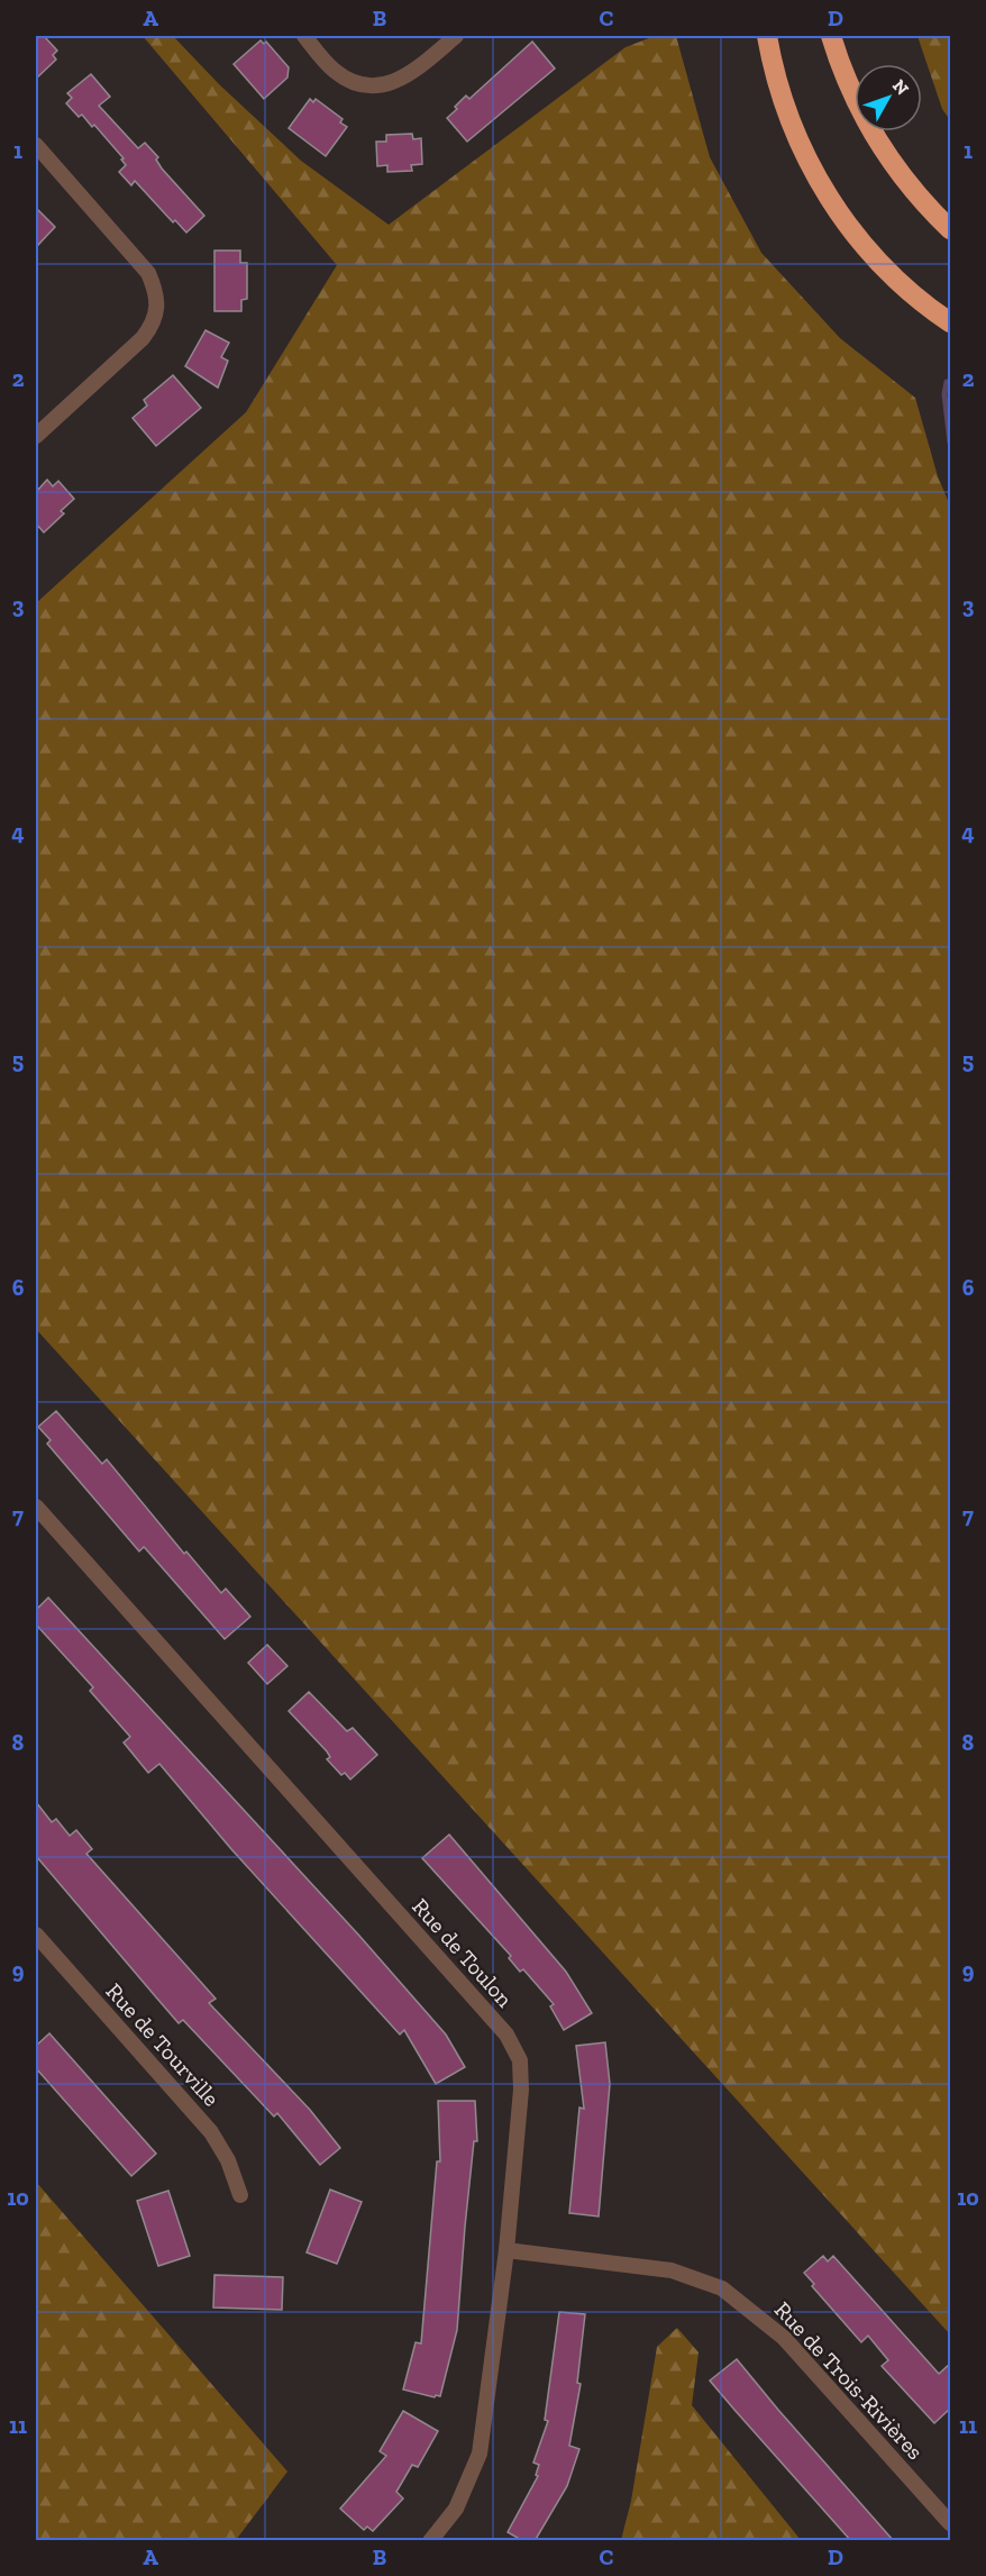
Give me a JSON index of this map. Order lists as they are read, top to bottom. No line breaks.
{"streets":{"street":["Rue de Toulon","Rue de Tourville","Rue de Trois-Rivières"]},"crossings":[["Rue de Toulon","Rue de Trois-Rivières"]],"north":"top right","grid":{"columns":["A","B","C","D"],"rows":["1","2","3","4","5","6","7","8","9","10","11"]}}
